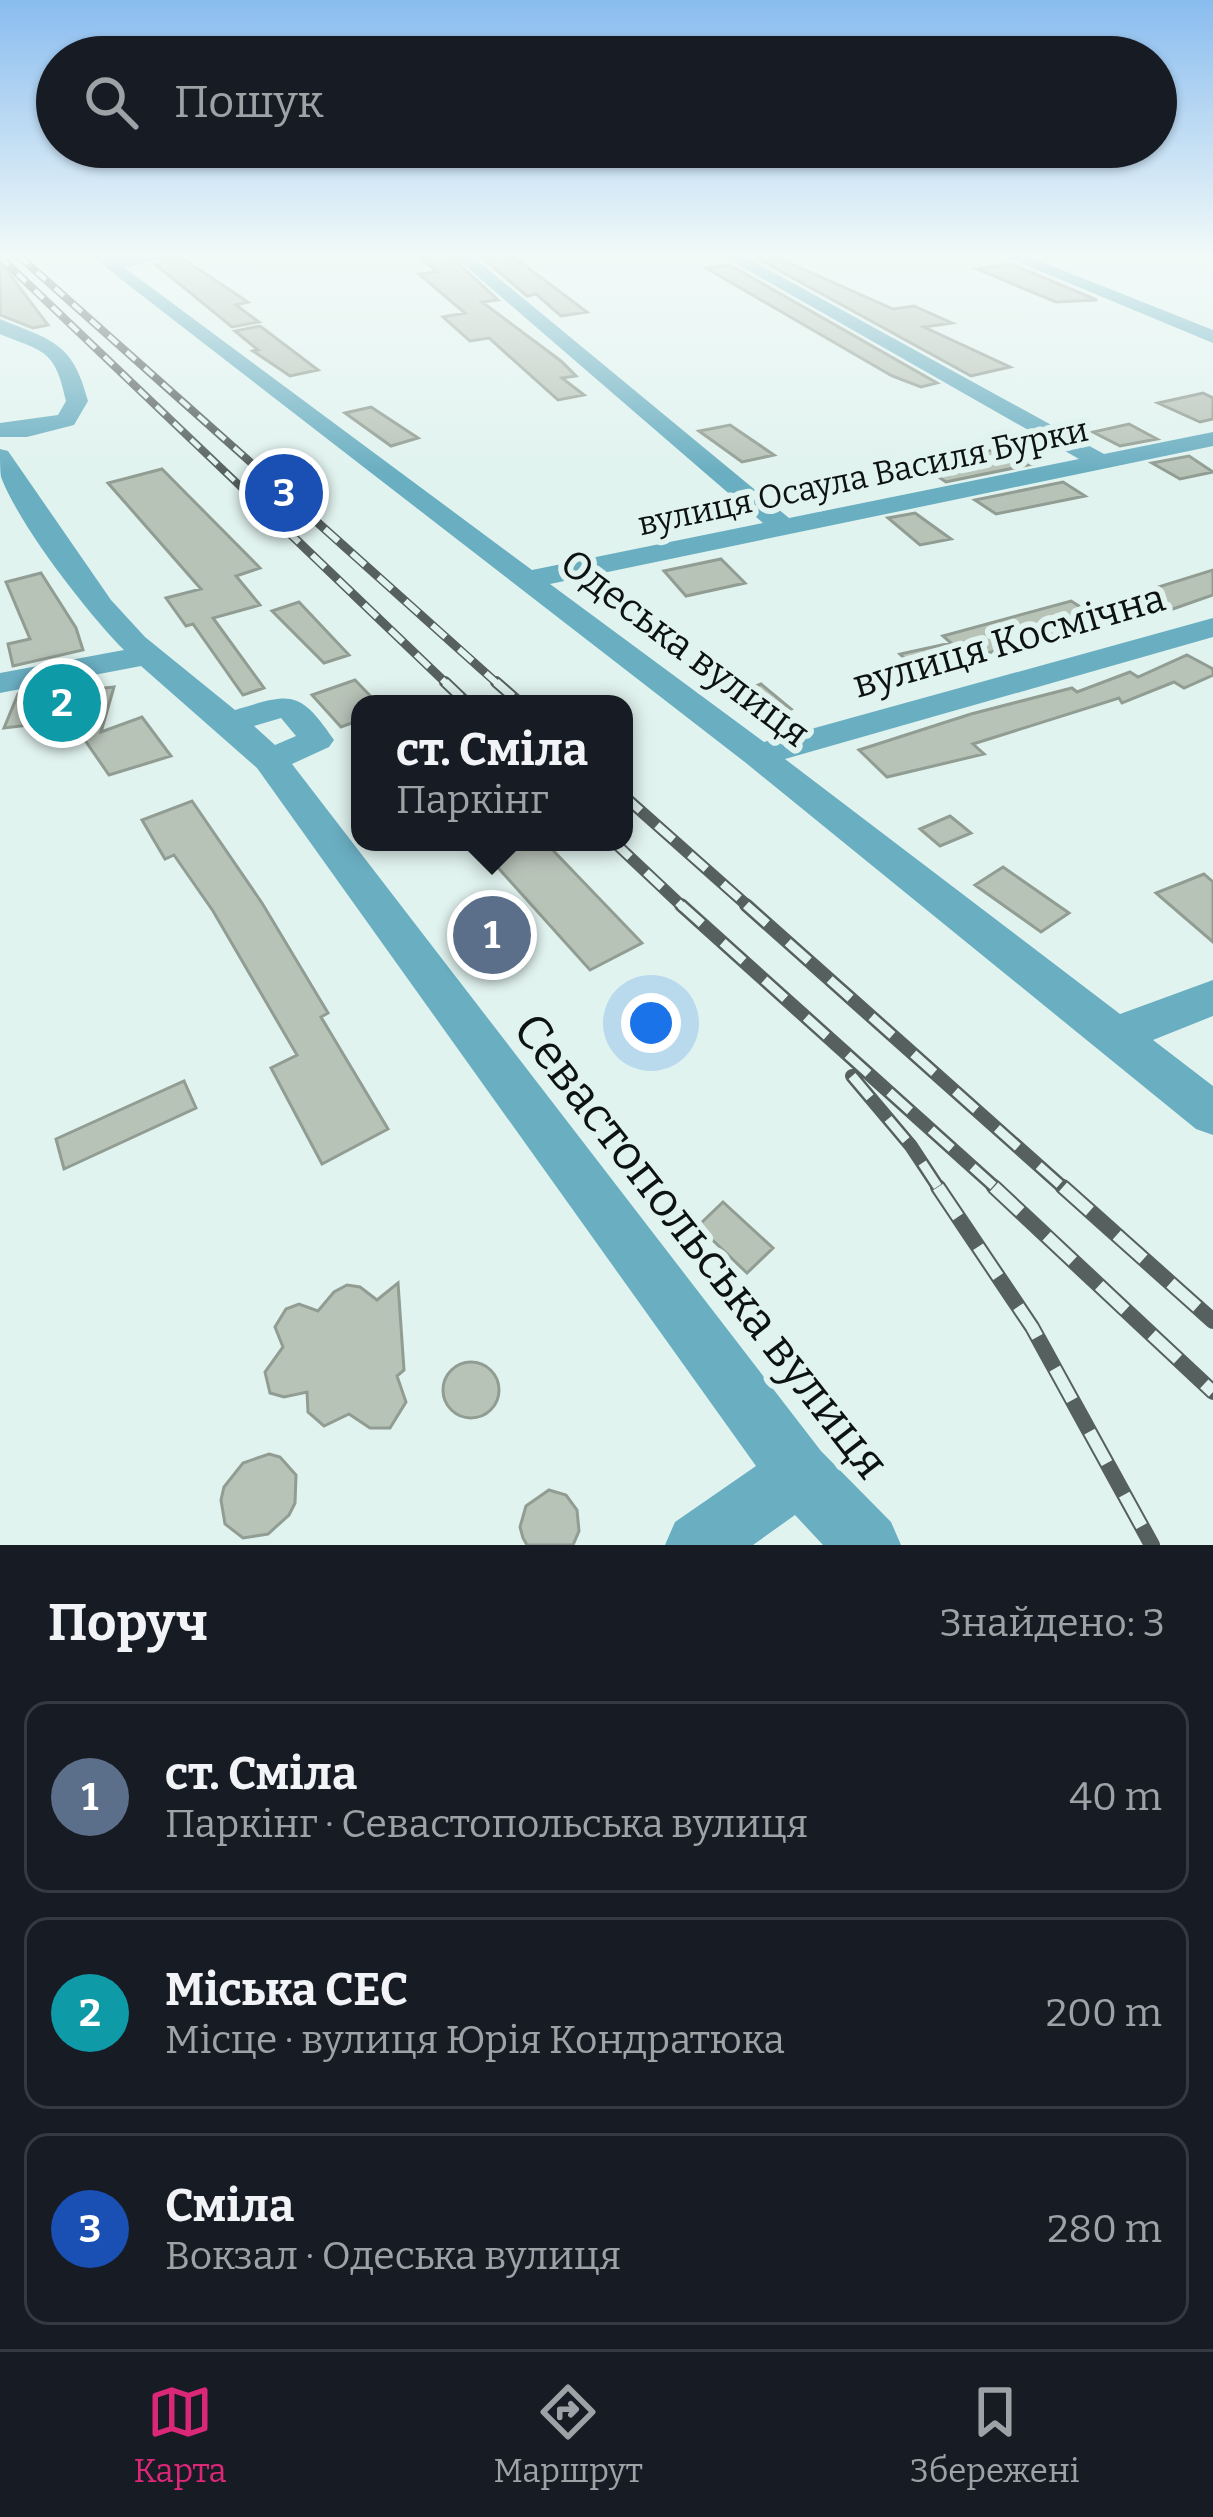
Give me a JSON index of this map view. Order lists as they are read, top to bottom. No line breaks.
{"streets":{"street":["вулиця Осаула Василя Бурки","вулиця Космічна","Одеська вулиця","Севастопольська вулиця"]},"crossings":[["вулиця Осаула Василя Бурки","Одеська вулиця"],["вулиця Космічна","Одеська вулиця"]],"page":{"search":"Пошук","pins":["3","2","1"],"popup":["ст. Сміла","Паркінг"],"heading":["Поруч","Знайдено: 3"],"list":[{"mark":"1","name":"ст. Сміла","note":"Паркінг · Севастопольська вулиця","value":"40 m"},{"mark":"2","name":"Міська СЕС","note":"Місце · вулиця Юрія Кондратюка","value":"200 m"},{"mark":"3","name":"Сміла","note":"Вокзал · Одеська вулиця","value":"280 m"}],"nav":["Карта","Маршрут","Збережені"]}}
